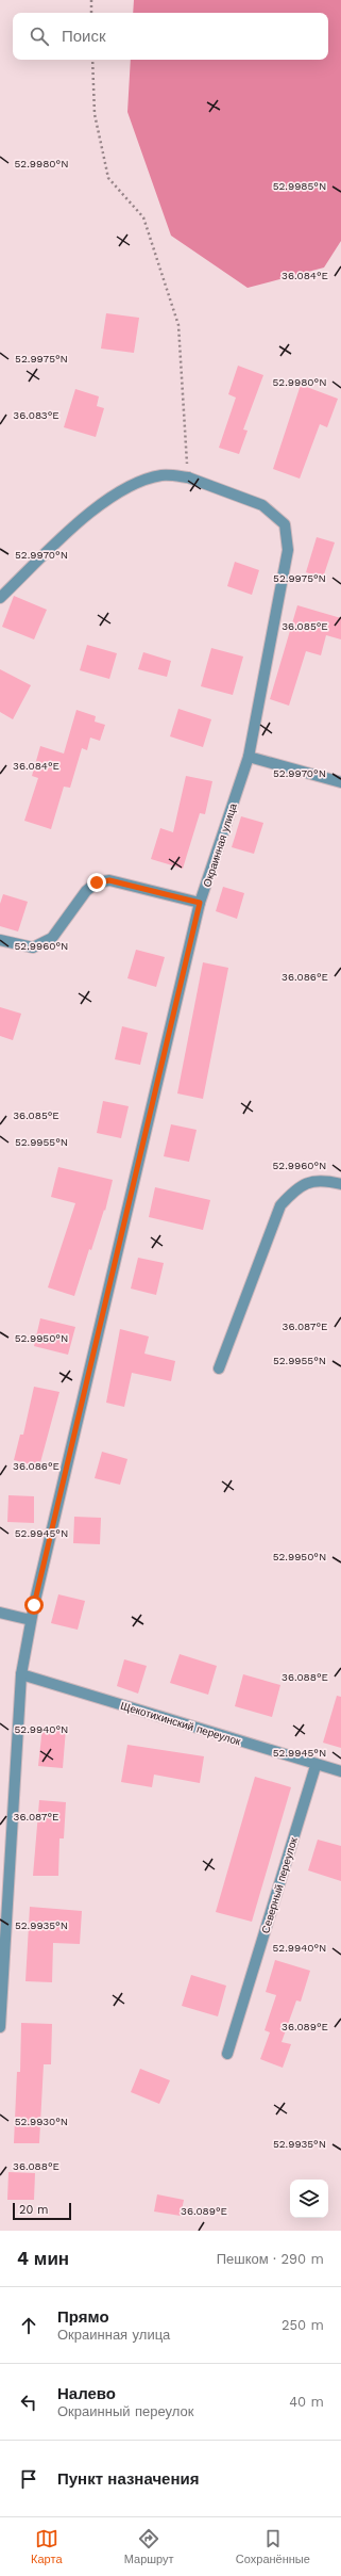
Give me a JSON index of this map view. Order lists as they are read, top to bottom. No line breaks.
{"streets":{"street":["Окраинная улица","Щекотихинский переулок","Северный переулок"]},"crossings":[["Окраинная улица","Щекотихинский переулок"],["Щекотихинский переулок","Северный переулок"]],"scale_bar":"20 m","page":{"search":"Поиск","scale":"20 m","heading":["4 мин","Пешком · 290 m"],"list":[["Прямо","Окраинная улица","250 m"],["Налево","Окраинный переулок","40 m"],"Пункт назначения"],"nav":["Карта","Маршрут","Сохранённые"]},"coordinates":["52.9980°N","52.9985°N","36.084°E","52.9975°N","36.083°E","52.9970°N","36.085°E","52.9960°N","36.086°E","52.9955°N","36.087°E","52.9950°N","52.9945°N","36.088°E","52.9940°N","52.9935°N","36.089°E","52.9930°N"]}
